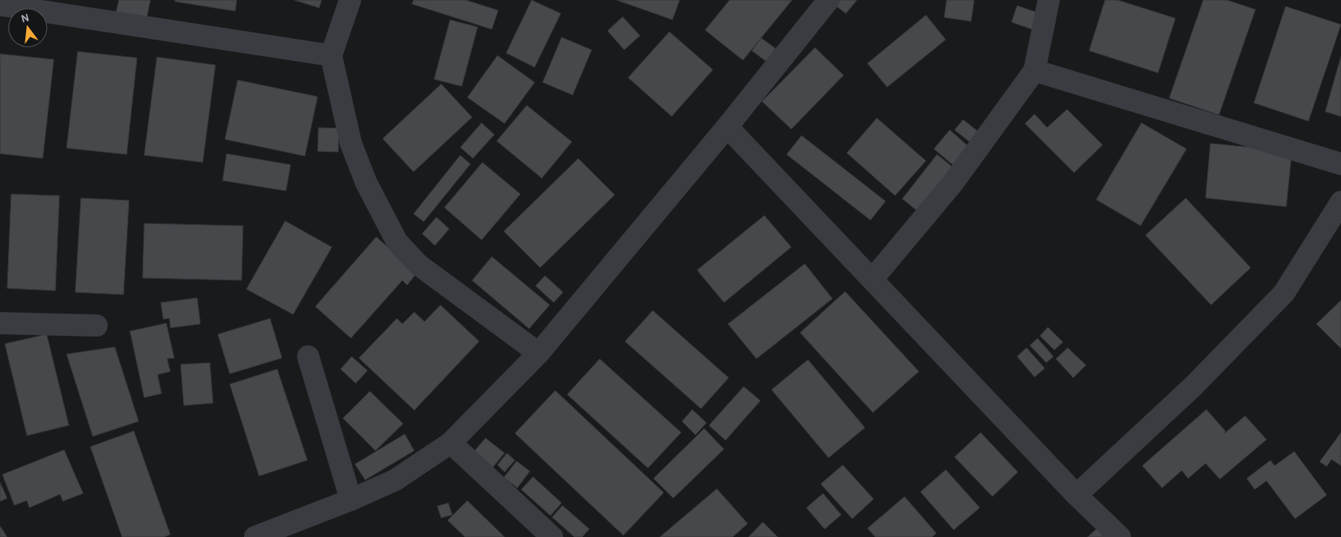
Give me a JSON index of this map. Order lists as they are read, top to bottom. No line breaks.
{"north":"top"}
